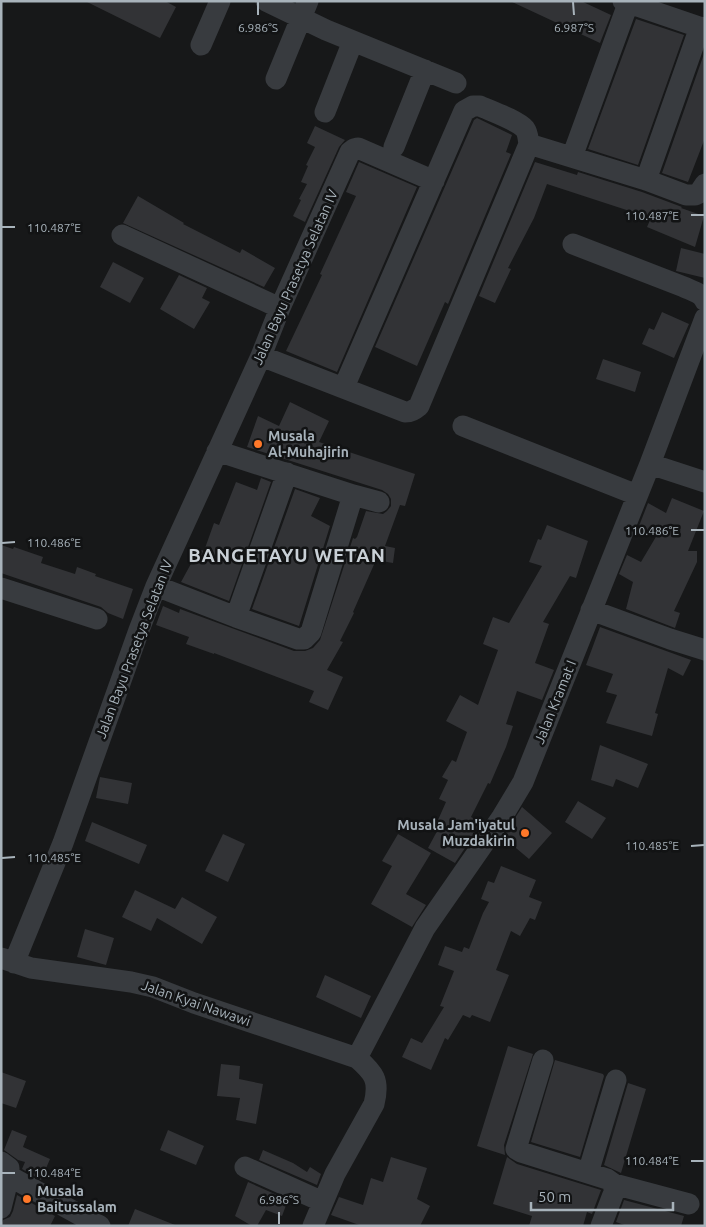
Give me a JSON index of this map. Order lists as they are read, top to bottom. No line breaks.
{"streets":{"street":["Jalan Bayu Prasetya Selatan IV","Jalan Kramat I","Jalan Kyai Nawawi"]},"crossings":[["Jalan Bayu Prasetya Selatan IV","Jalan Kyai Nawawi"],["Jalan Kramat I","Jalan Kyai Nawawi"]],"districts":["BANGETAYU WETAN"],"places":["Musala Al-Muhajirin","Musala Jam'iyatul Muzdakirin","Musala Baitussalam"],"scale_bar":"50 m","coordinates":["6.986°S","6.987°S","110.487°E","110.486°E","110.485°E","110.484°E"]}
